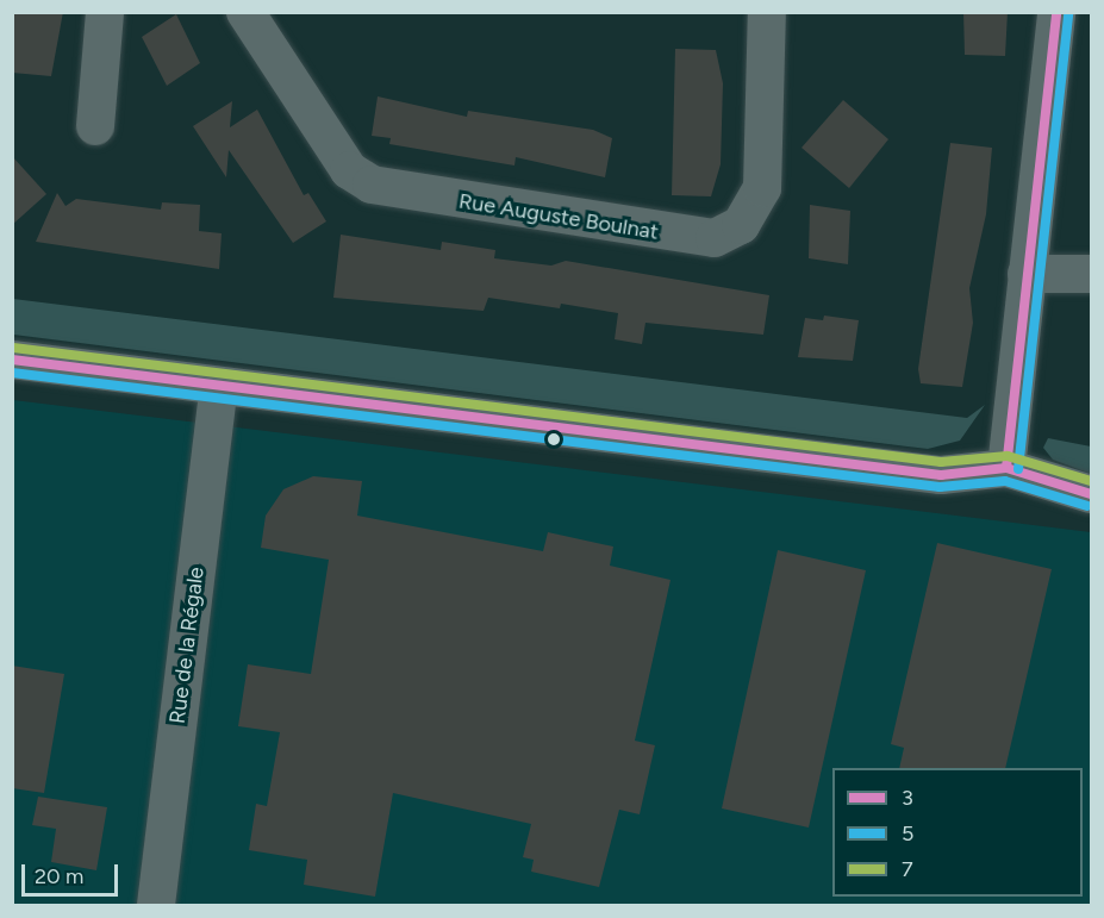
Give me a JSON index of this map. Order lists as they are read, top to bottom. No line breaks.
{"streets":{"street":["Rue Auguste Boulnat","Rue de la Régale"]},"lines":["transit line 3","transit line 5","transit line 7"],"legend":["3","5","7"],"scale_bar":"20 m"}
